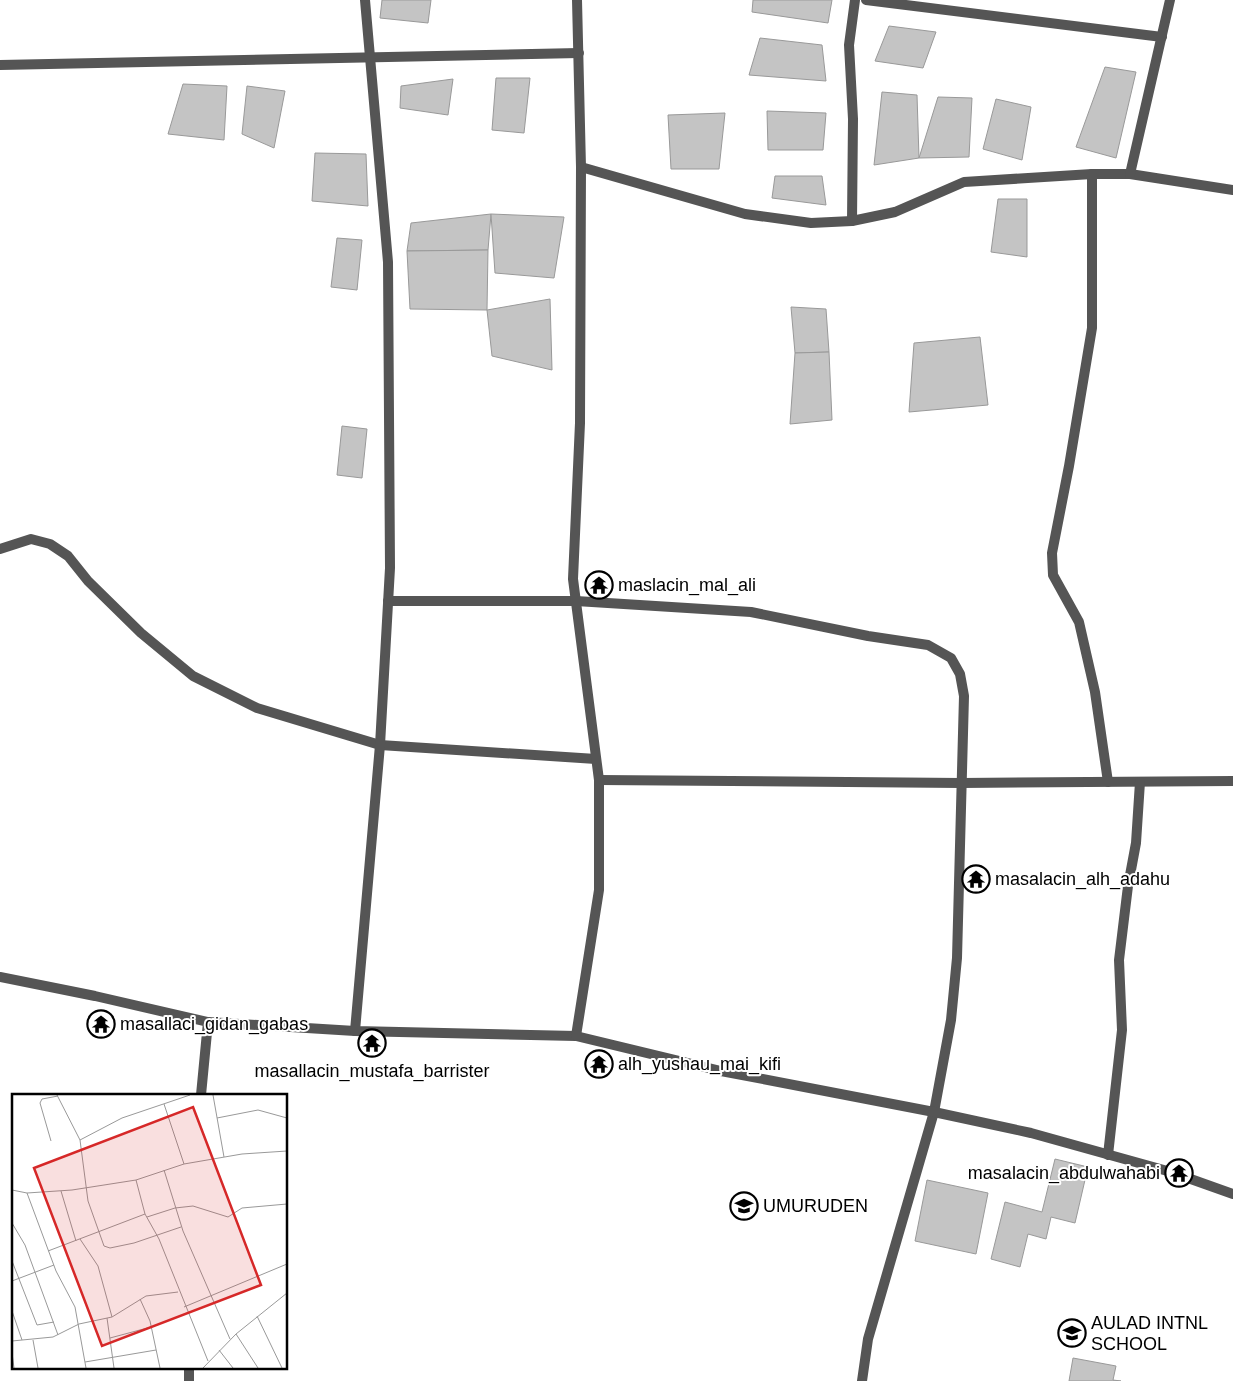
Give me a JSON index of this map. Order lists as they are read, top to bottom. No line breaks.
{"places":{"temple":["maslacin_mal_ali","masalacin_alh_adahu","masallaci_gidan_gabas","masallacin_mustafa_barrister","alh_yushau_mai_kifi","masalacin_abdulwahabi"],"school or university":["UMURUDEN","AULAD INTNL SCHOOL"]}}
